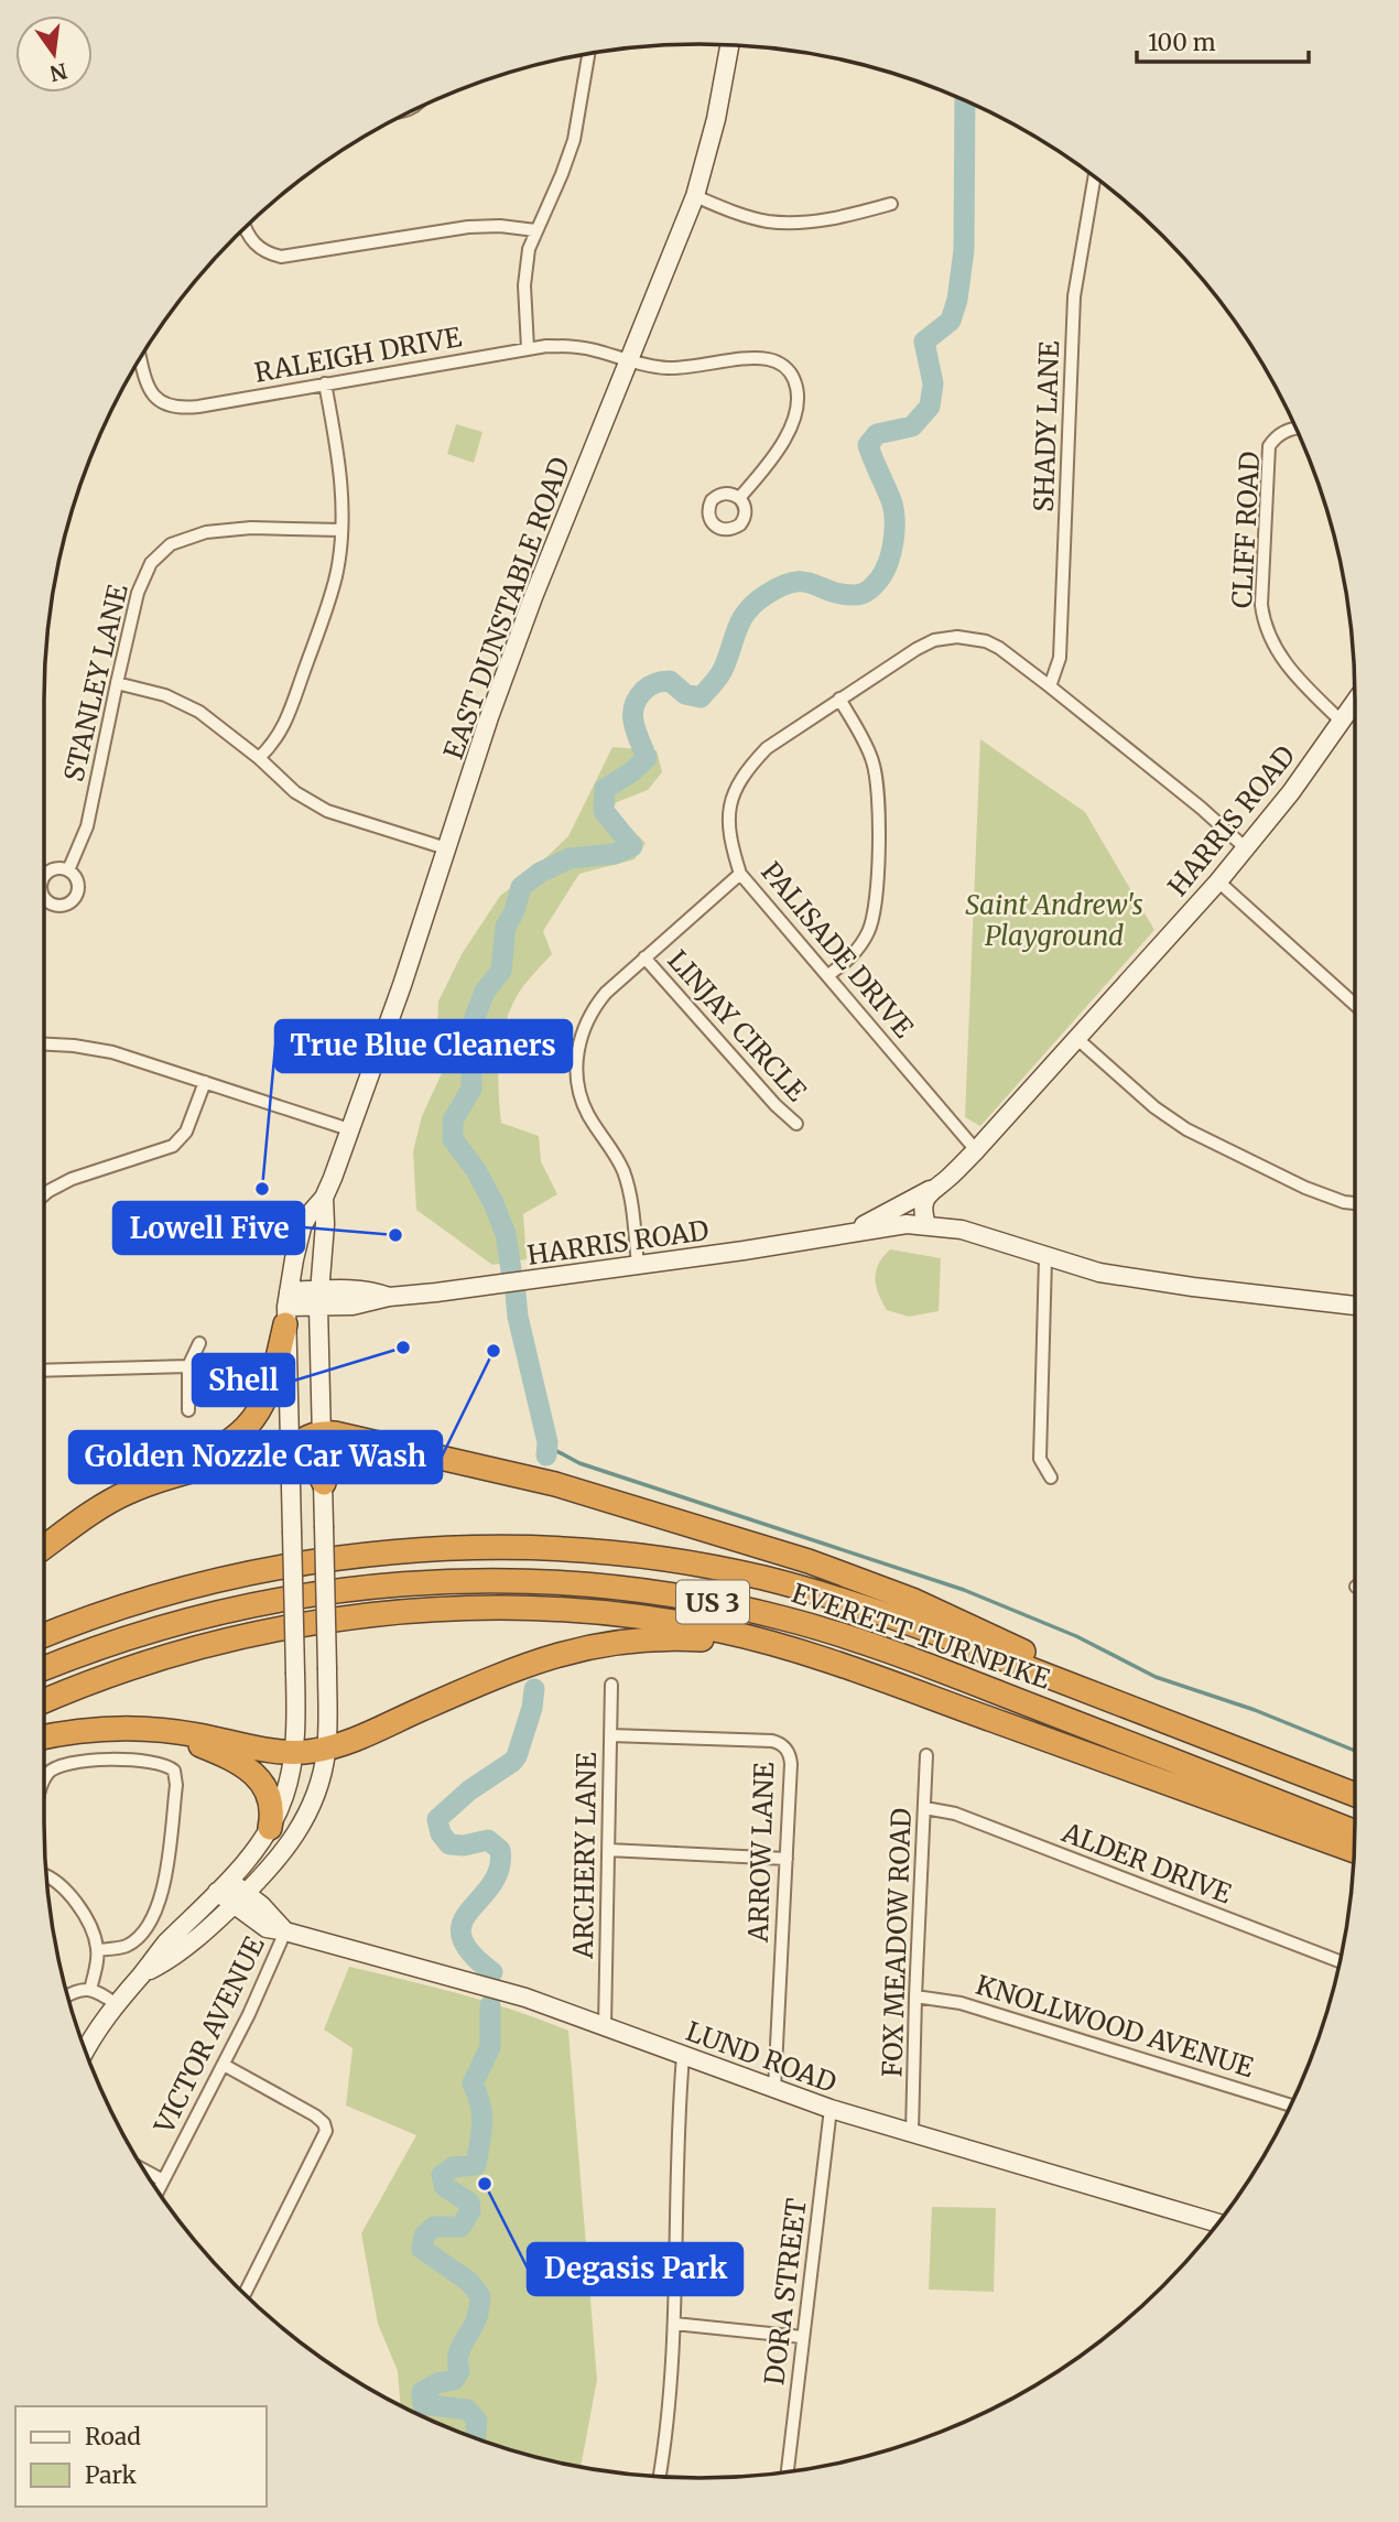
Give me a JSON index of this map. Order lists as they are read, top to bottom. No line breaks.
{"streets":{"highway":["US 3","EVERETT TURNPIKE"],"street":["RALEIGH DRIVE","SHADY LANE","CLIFF ROAD","EAST DUNSTABLE ROAD","STANLEY LANE","HARRIS ROAD","PALISADE DRIVE","LINJAY CIRCLE","ARROW LANE","ARCHERY LANE","ALDER DRIVE","FOX MEADOW ROAD","KNOLLWOOD AVENUE","VICTOR AVENUE","LUND ROAD","DORA STREET"]},"crossings":[["RALEIGH DRIVE","EAST DUNSTABLE ROAD"],["SHADY LANE","PALISADE DRIVE"],["CLIFF ROAD","HARRIS ROAD"],["EAST DUNSTABLE ROAD","HARRIS ROAD"],["EAST DUNSTABLE ROAD","LUND ROAD"],["HARRIS ROAD","PALISADE DRIVE"],["ARROW LANE","ARCHERY LANE"],["ARROW LANE","LUND ROAD"],["ARCHERY LANE","LUND ROAD"],["ALDER DRIVE","FOX MEADOW ROAD"],["FOX MEADOW ROAD","KNOLLWOOD AVENUE"],["FOX MEADOW ROAD","LUND ROAD"],["VICTOR AVENUE","LUND ROAD"],["LUND ROAD","DORA STREET"]],"parks":["Saint Andrew's Playground"],"places":["True Blue Cleaners","Lowell Five","Shell","Golden Nozzle Car Wash","Degasis Park"],"legend":["Road","Park"],"scale_bar":"100 m","north":"bottom"}
